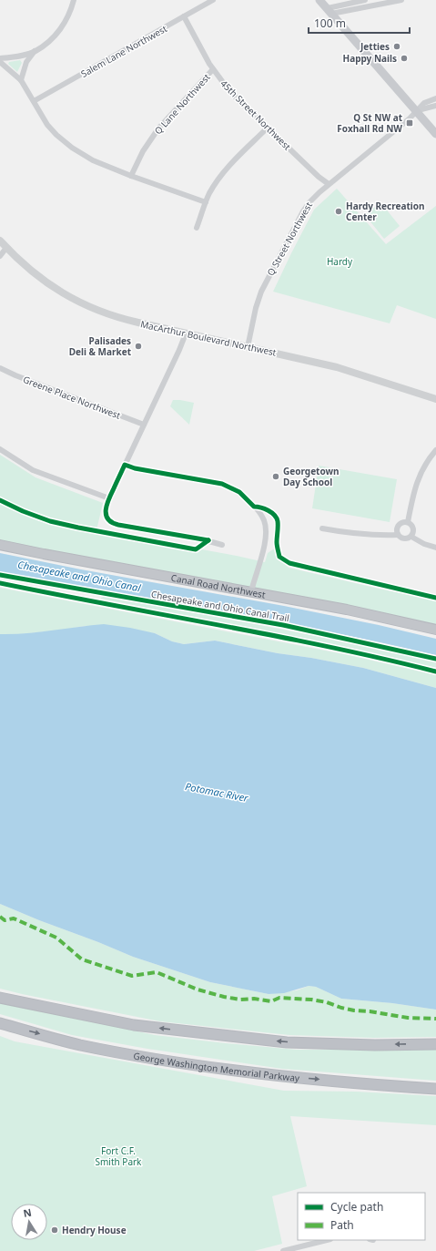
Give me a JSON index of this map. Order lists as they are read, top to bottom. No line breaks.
{"streets":{"highway":["Canal Road Northwest","George Washington Memorial Parkway"],"main road":["MacArthur Boulevard Northwest"],"street":["Salem Lane Northwest","Q Lane Northwest","45th Street Northwest","Q Street Northwest","Greene Place Northwest"],"cycle path":["Chesapeake and Ohio Canal Trail"]},"crossings":[["Salem Lane Northwest","45th Street Northwest"],["Q Lane Northwest","45th Street Northwest"],["45th Street Northwest","Q Street Northwest"],["Q Street Northwest","MacArthur Boulevard Northwest"]],"water":["Chesapeake and Ohio Canal","Potomac River"],"parks":["Hardy","Fort C.F. Smith Park"],"places":{"other":["Jetties","Happy Nails","Hardy Recreation Center","Palisades Deli & Market","Georgetown Day School","Hendry House"],"transit":["Q St NW at Foxhall Rd NW"]},"legend":["Cycle path","Path"],"scale_bar":"100 m","north":"top"}
